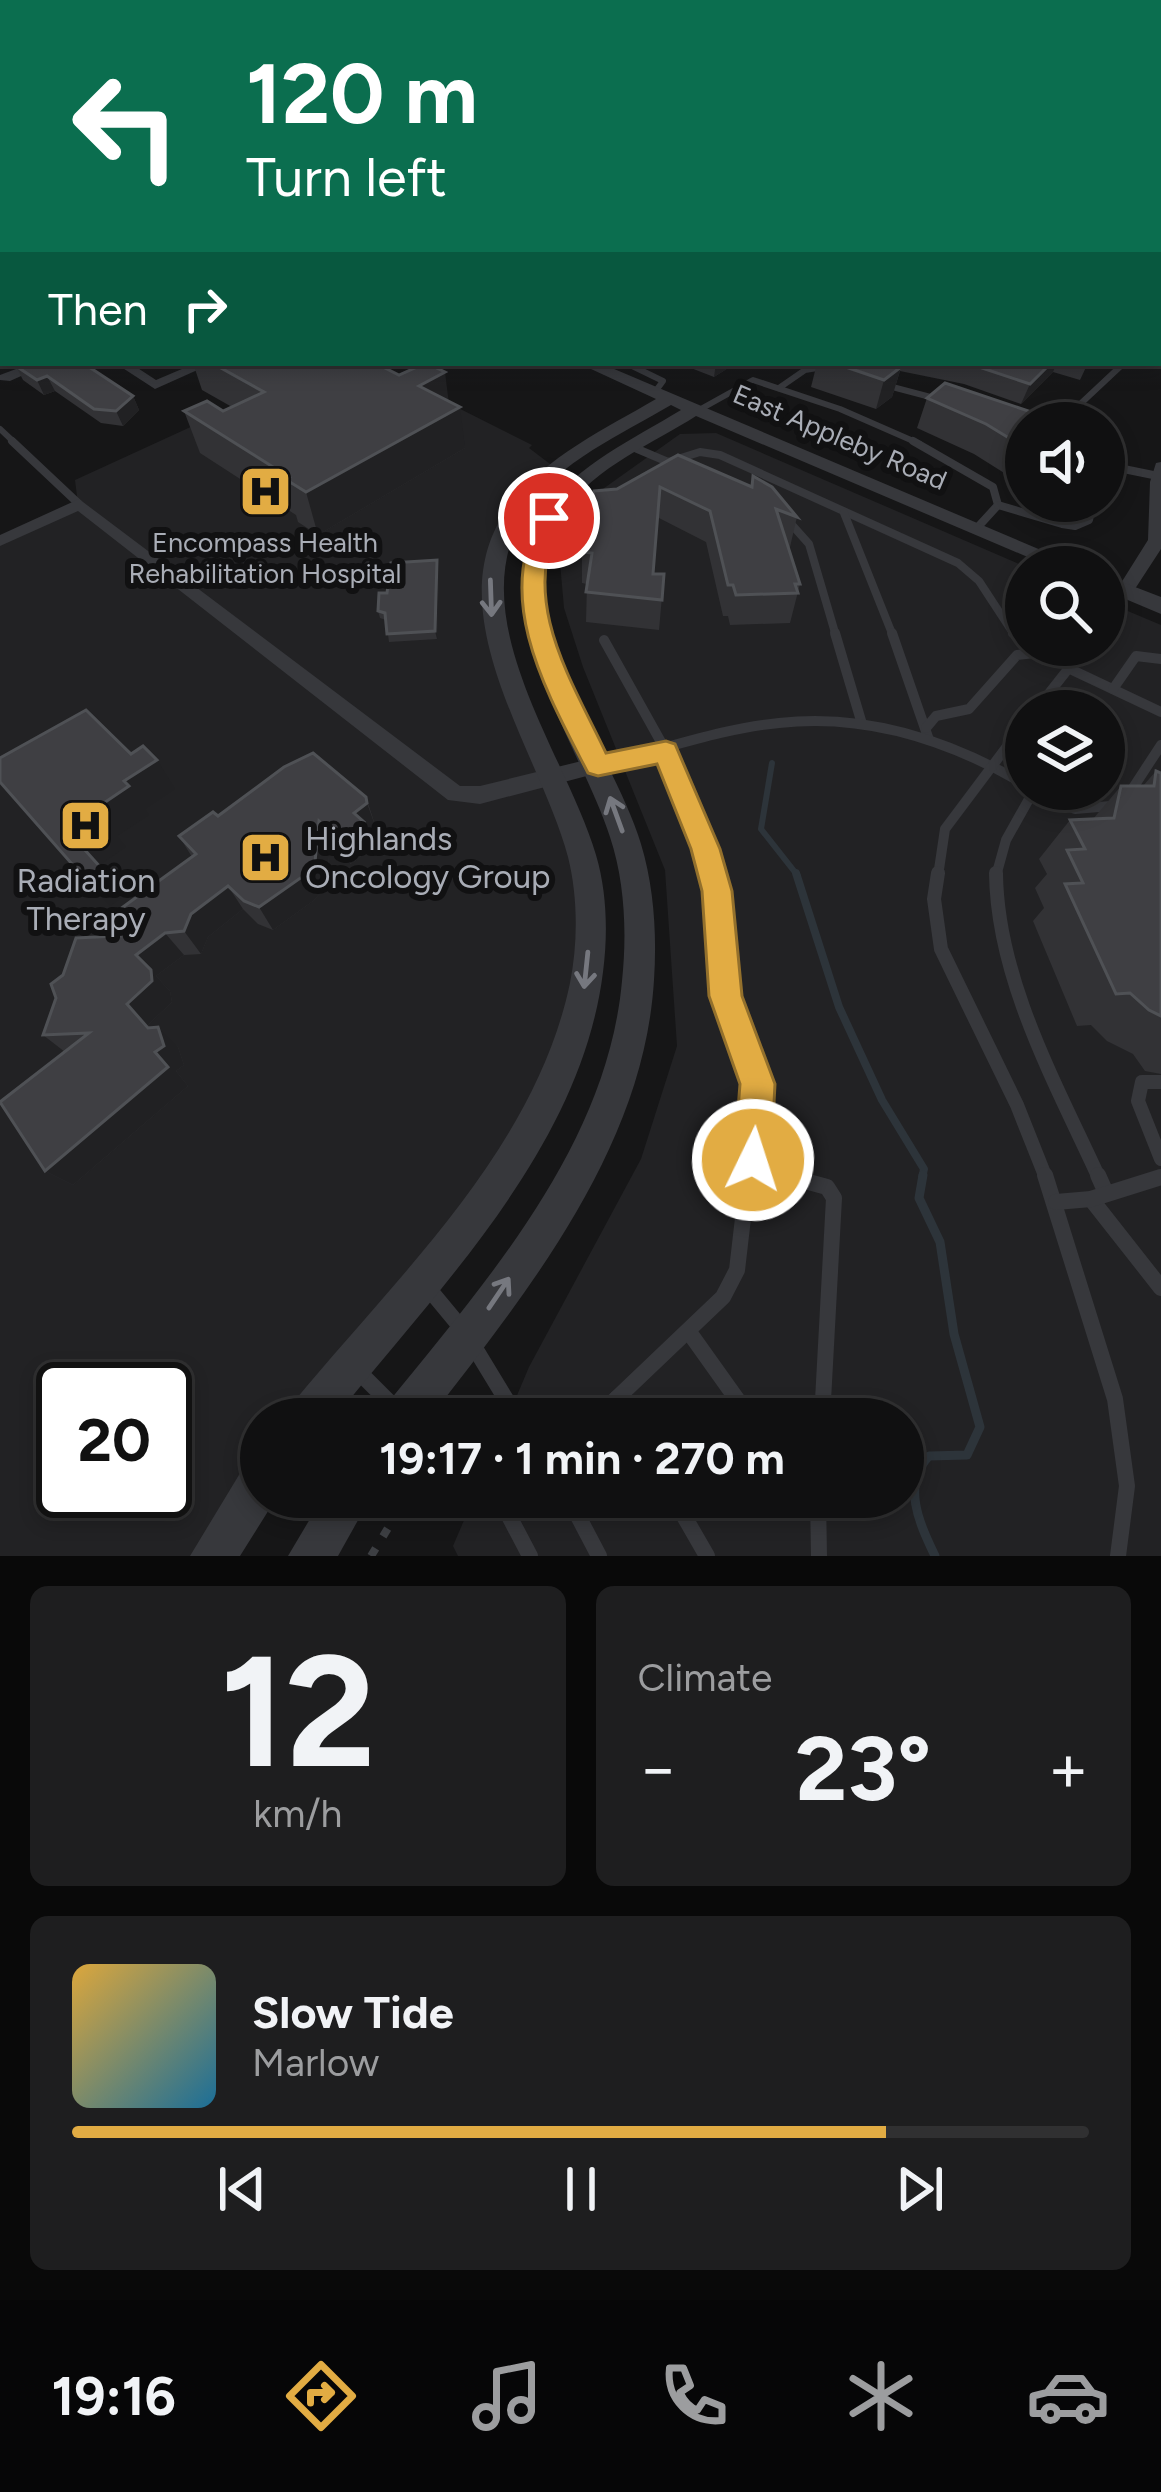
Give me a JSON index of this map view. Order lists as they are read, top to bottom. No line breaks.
{"streets":{"street":["East Appleby Road"]},"places":{"hospital":["Encompass Health Rehabilitation Hospital","Radiation Therapy","Highlands Oncology Group"]},"page":{"turn":["120 m","Turn left"],"then":"Then","limit":"20","trip":"19:17 · 1 min · 270 m","tile":[["12","km/h"],"Climate"],"heat":["−","23°","+"],"song":["Slow Tide","Marlow"],"tabs":"19:16"}}
